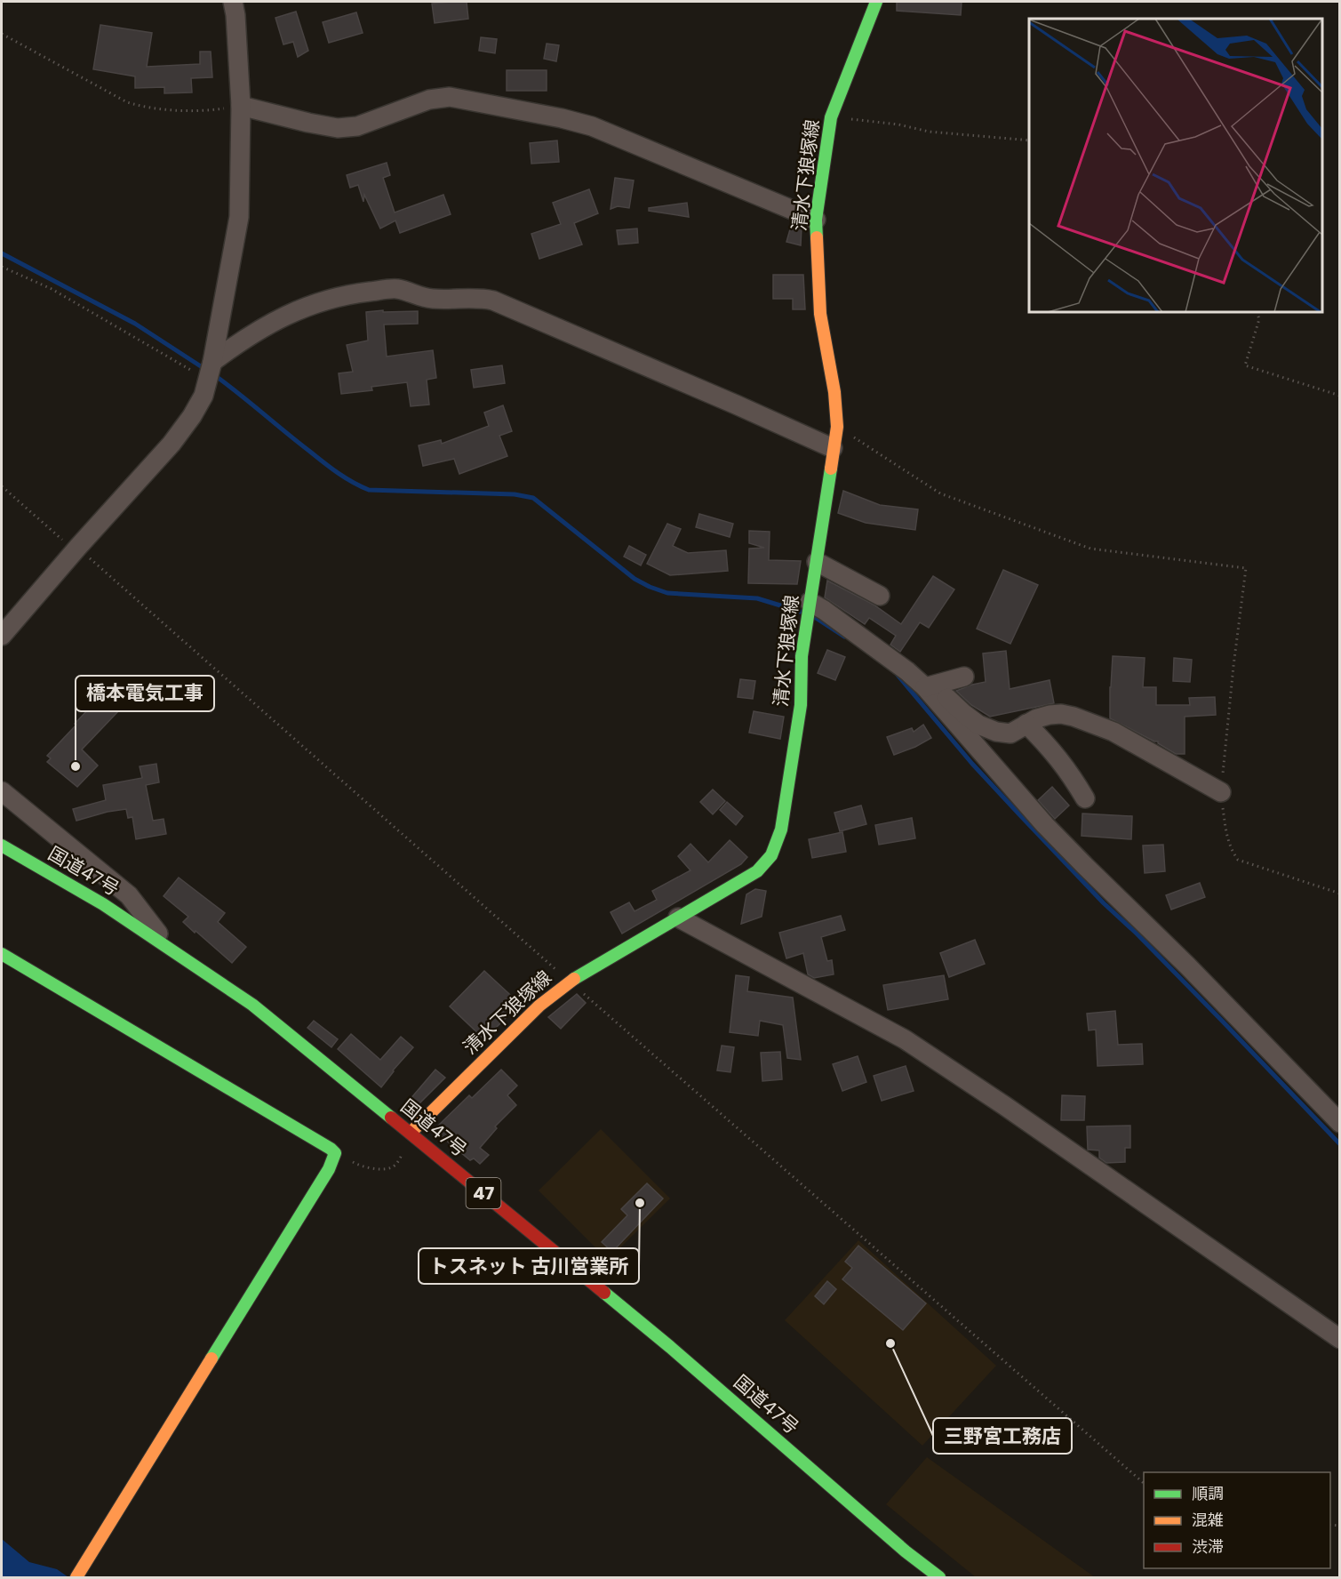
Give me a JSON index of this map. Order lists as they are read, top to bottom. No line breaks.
{"streets":{"main road":["清水下狼塚線","国道47号","47"]},"crossings":[["清水下狼塚線","国道47号"]],"places":["橋本電気工事","トスネット 古川営業所","三野宮工務店"],"legend":["順調","混雑","渋滞"]}
